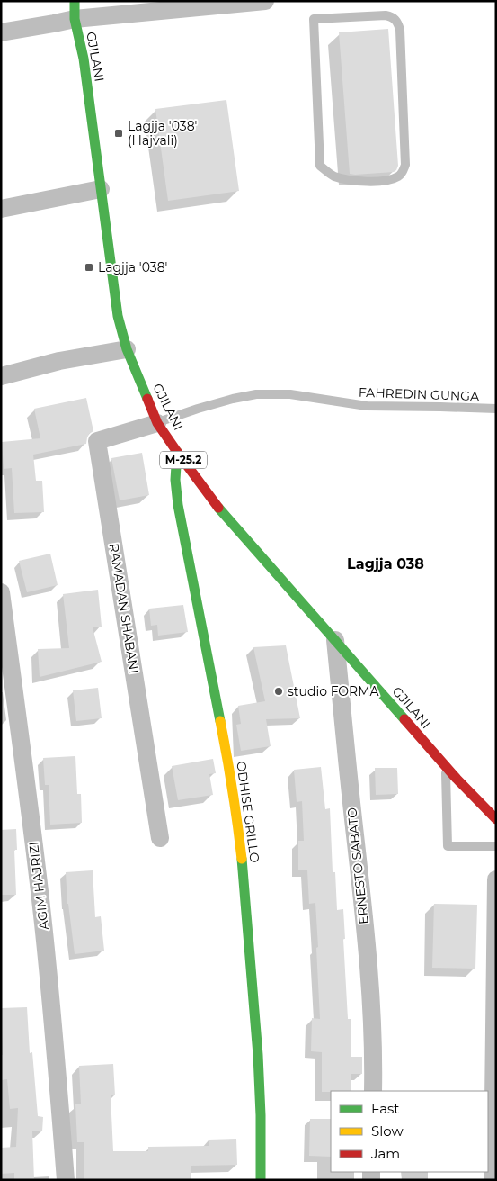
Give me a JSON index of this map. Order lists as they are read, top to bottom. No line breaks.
{"streets":{"main road":["GJILANI","M-25.2","ODHISE GRILLO"],"street":["RAMADAN SHABANI","ERNESTO SABATO","AGIM HAJRIZI"],"lane":["FAHREDIN GUNGA"]},"crossings":[["GJILANI","FAHREDIN GUNGA"],["GJILANI","RAMADAN SHABANI"],["GJILANI","ODHISE GRILLO"],["GJILANI","ERNESTO SABATO"],["FAHREDIN GUNGA","RAMADAN SHABANI"]],"districts":["Lagjja 038"],"places":{"transit":["Lagjja '038' (Hajvali)","Lagjja '038'"],"other":["studio FORMA"]},"legend":["Fast","Slow","Jam"]}
